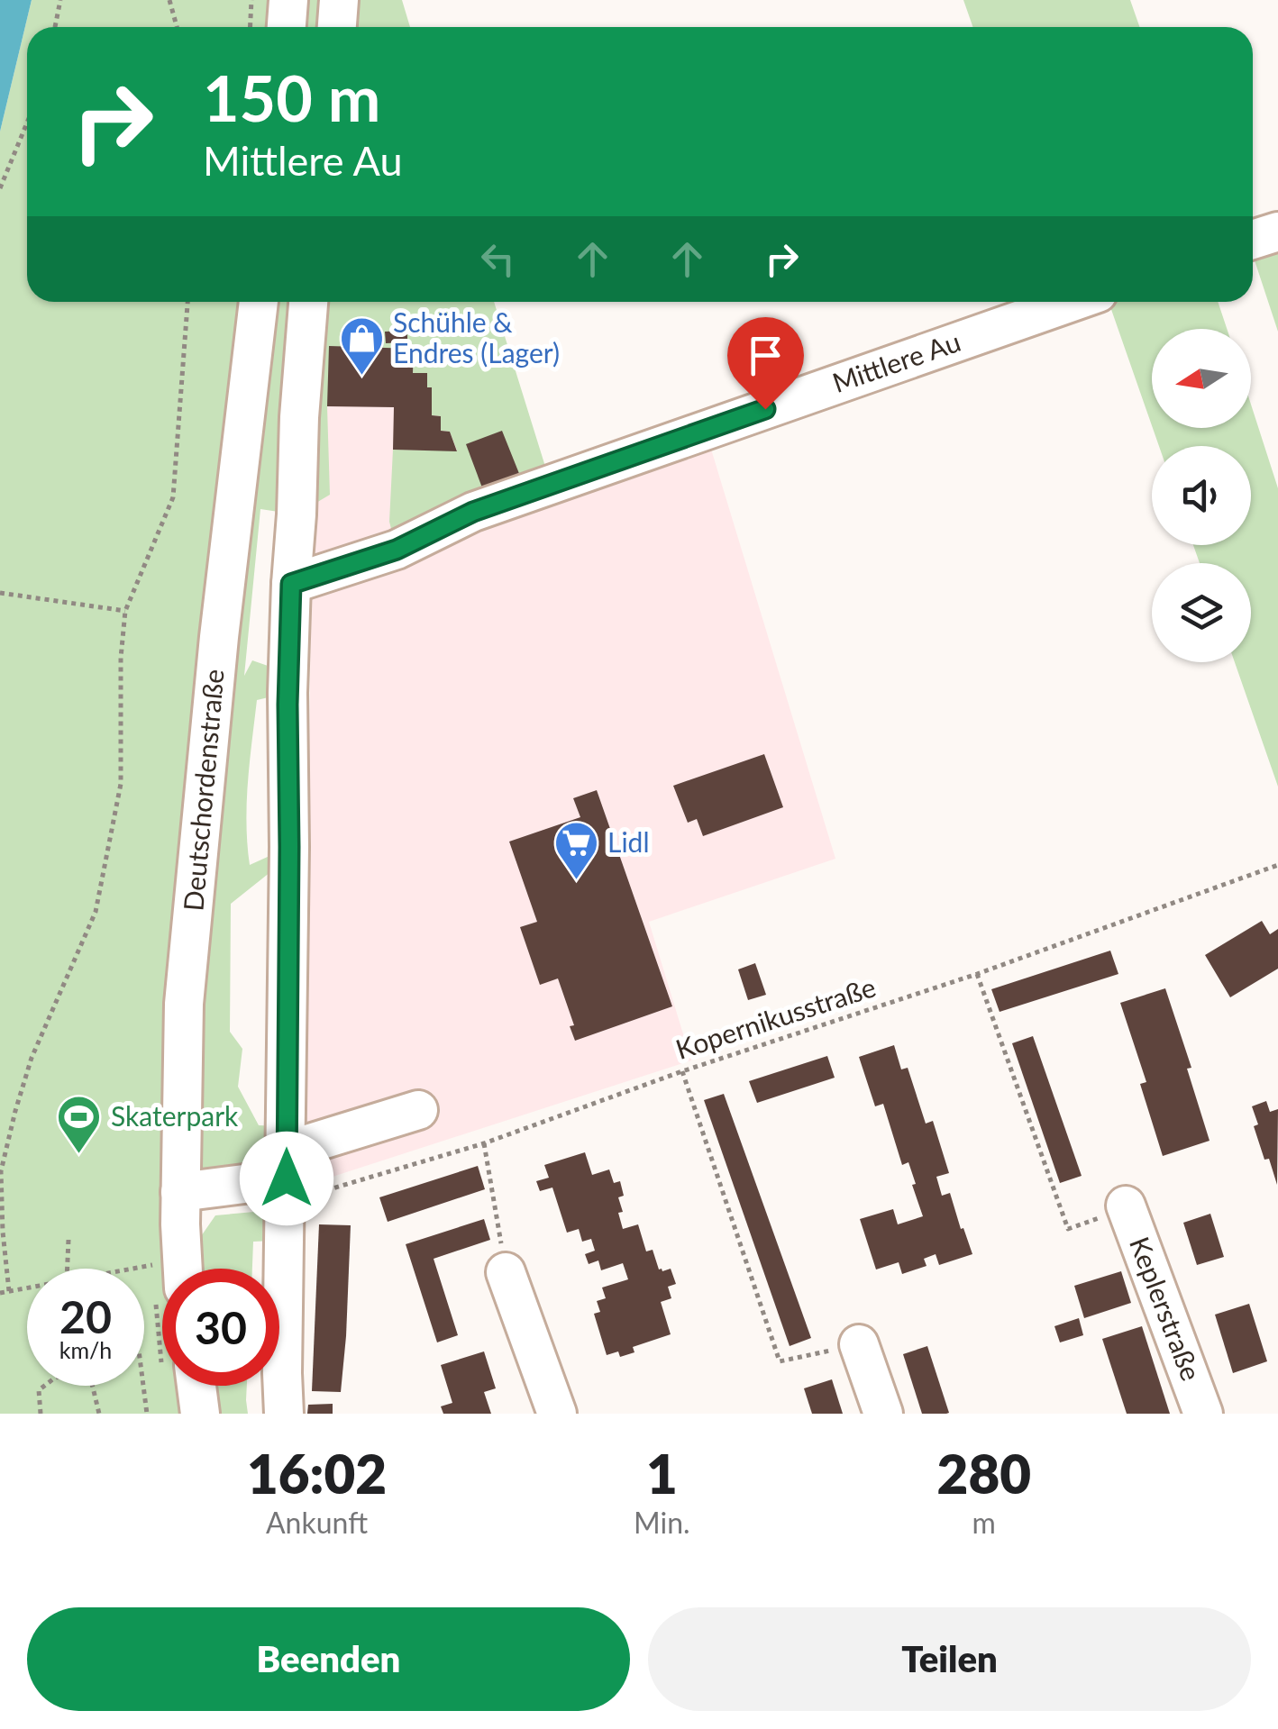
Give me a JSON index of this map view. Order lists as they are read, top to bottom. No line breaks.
{"streets":{"street":["Mittlere Au","Deutschordenstraße","Keplerstraße"],"path":["Kopernikusstraße"]},"places":{"shop":["Schühle & Endres (Lager)"],"supermarket":["Lidl"],"sports":["Skaterpark"]},"north":"left","page":{"turn":["150 m","Mittlere Au"],"speed":"20 km/h","limit":"30","eta":["16:02","Ankunft","1","Min.","280","m"],"buttons":["Beenden","Teilen"]}}
